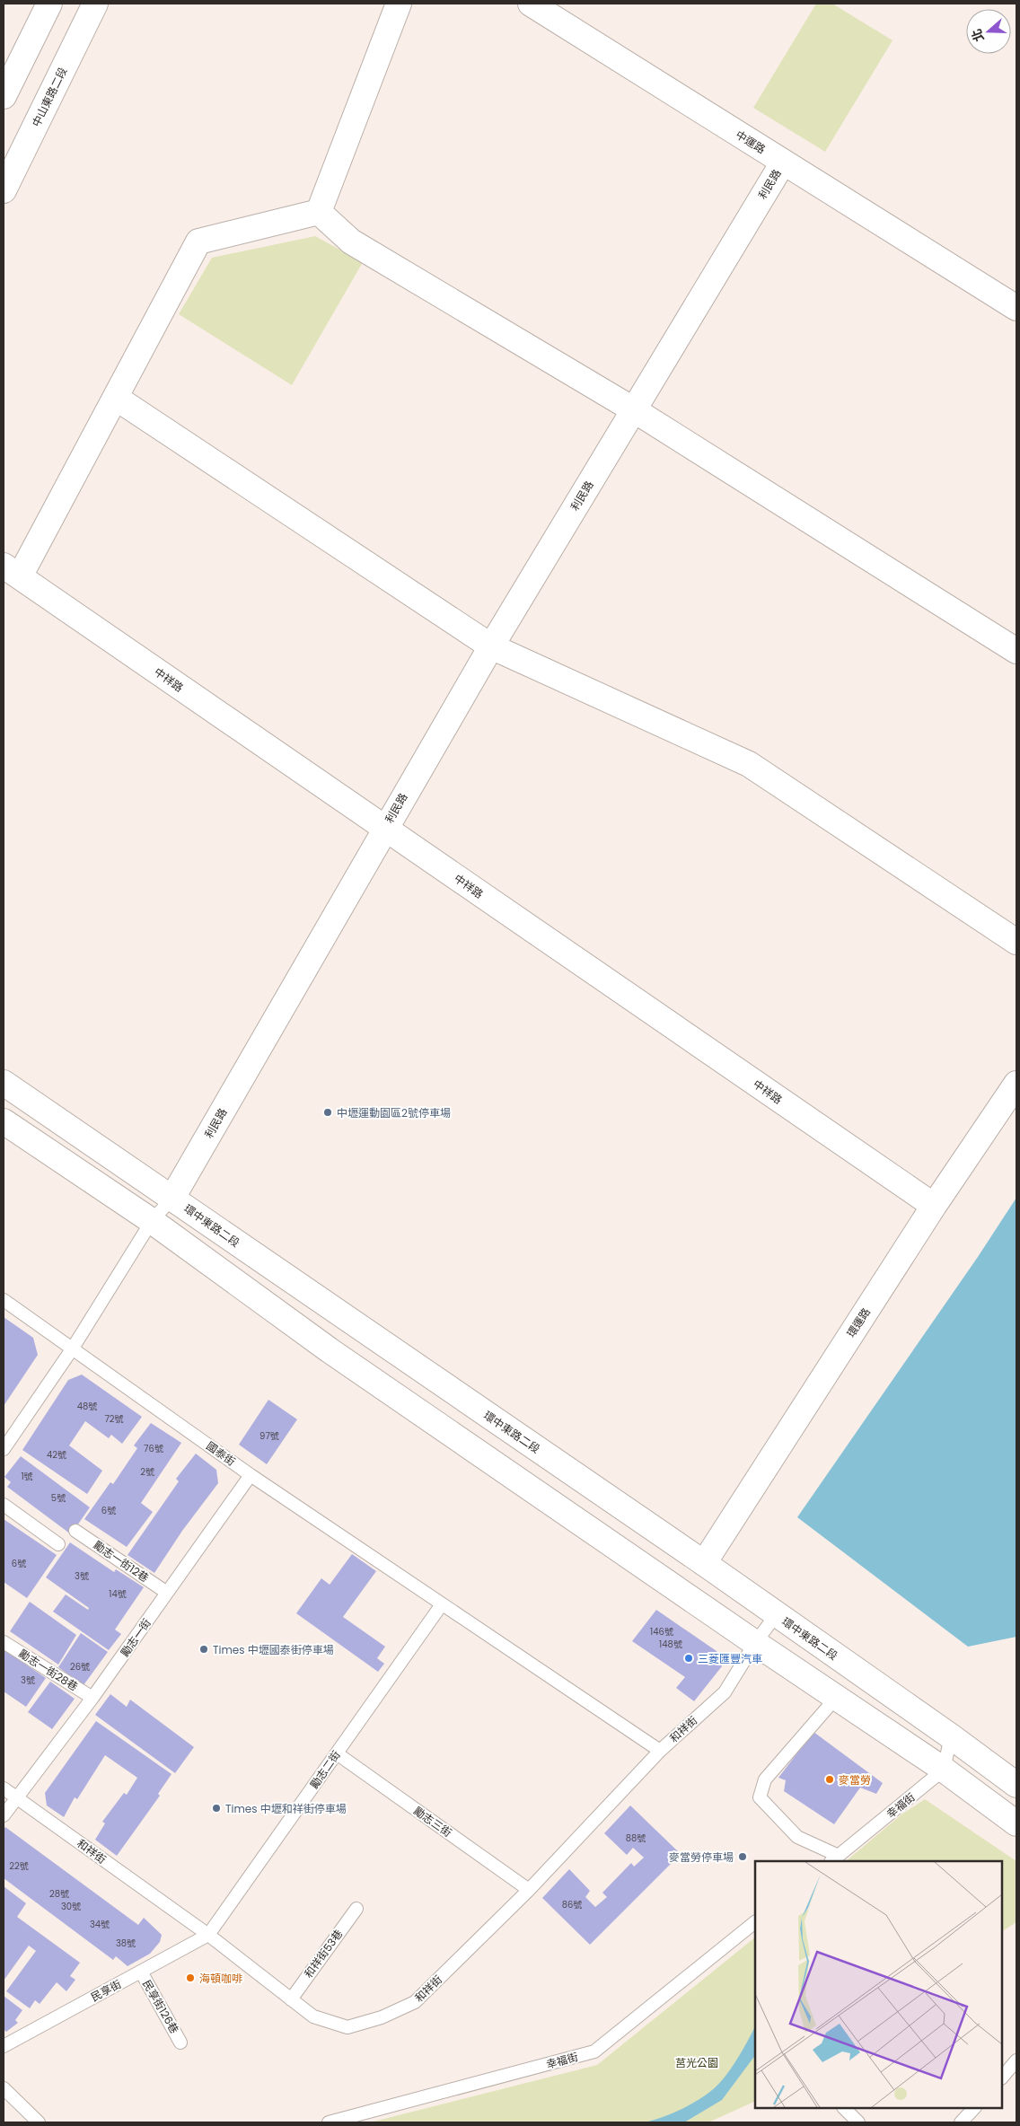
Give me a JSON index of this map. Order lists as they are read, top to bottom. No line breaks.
{"streets":{"street":["中山東路二段","中運路","利民路","中祥路","環中東路二段","環運路"],"lane":["國泰街","勵志一街12巷","勵志一街","勵志一街28巷","和祥街","勵志二街","幸福街","勵志三街","和祥街53巷","民享街","民享街126巷"]},"crossings":[["中運路","利民路"],["利民路","中祥路"],["利民路","環中東路二段"],["利民路","國泰街"],["中祥路","環運路"],["環中東路二段","環運路"],["環中東路二段","和祥街"],["國泰街","勵志一街"],["國泰街","和祥街"],["國泰街","勵志二街"],["勵志一街12巷","勵志一街"],["勵志一街","勵志一街28巷"],["勵志一街","和祥街"],["和祥街","勵志二街"],["和祥街","勵志三街"],["和祥街","和祥街53巷"],["和祥街","民享街"],["勵志二街","勵志三街"],["勵志二街","民享街"],["民享街","民享街126巷"]],"parks":["莒光公園"],"places":["中壢運動園區2號停車場","Times 中壢國泰街停車場","三菱匯豐汽車","麥當勞","Times 中壢和祥街停車場","麥當勞停車場","海頓咖啡"],"house_numbers":["48號","72號","97號","76號","42號","2號","1號","5號","6號","6號","3號","14號","146號","148號","26號","3號","88號","22號","28號","86號","30號","34號","38號"],"north":"left"}
